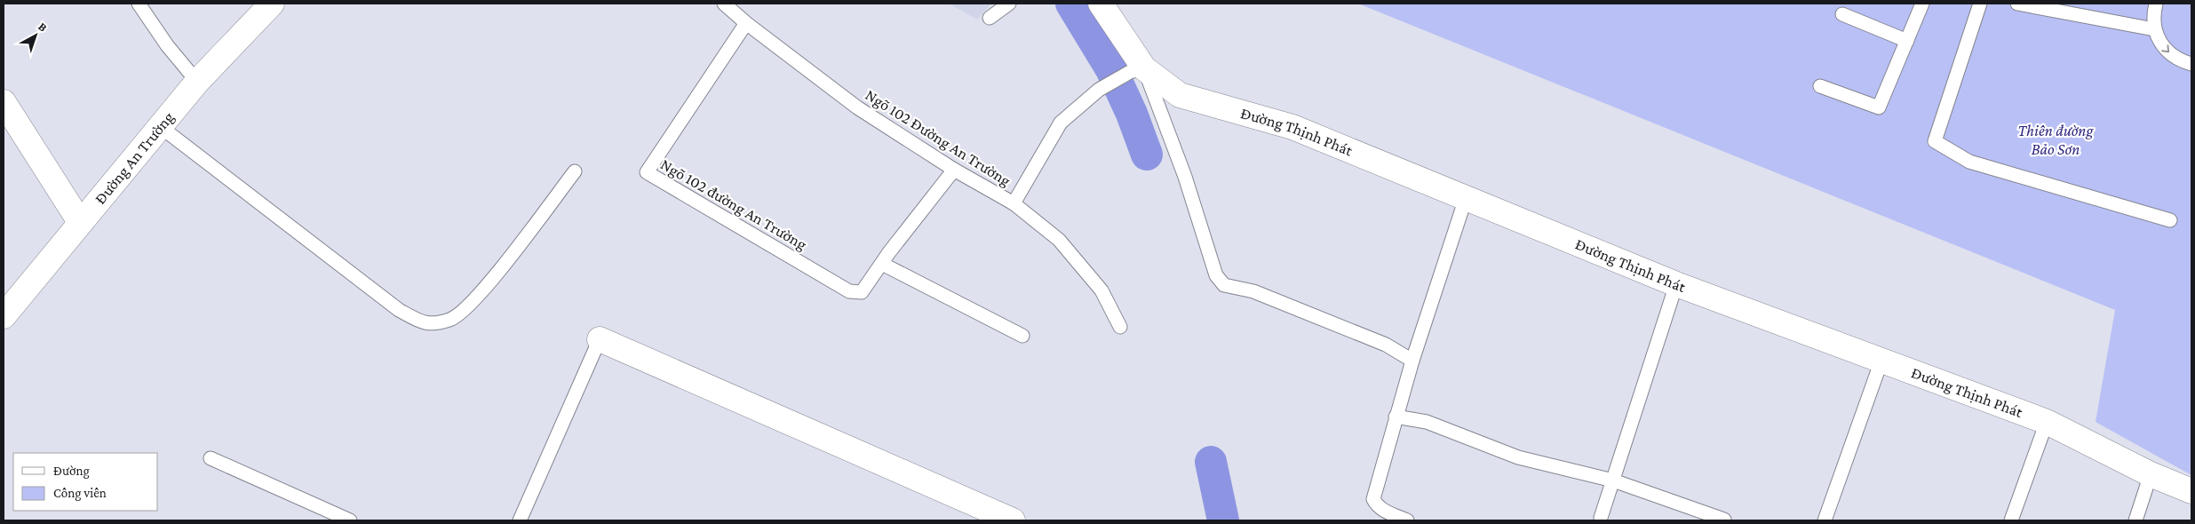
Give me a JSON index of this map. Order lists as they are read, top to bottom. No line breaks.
{"streets":{"street":["Đường Thịnh Phát","Đường An Trường"],"lane":["Ngõ 102 Đường An Trường","Ngõ 102 đường An Trường"]},"crossings":[["Đường Thịnh Phát","Ngõ 102 Đường An Trường"],["Ngõ 102 Đường An Trường","Ngõ 102 đường An Trường"]],"parks":["Thiên đường Bảo Sơn"],"legend":["Đường","Công viên"],"north":"top right"}
